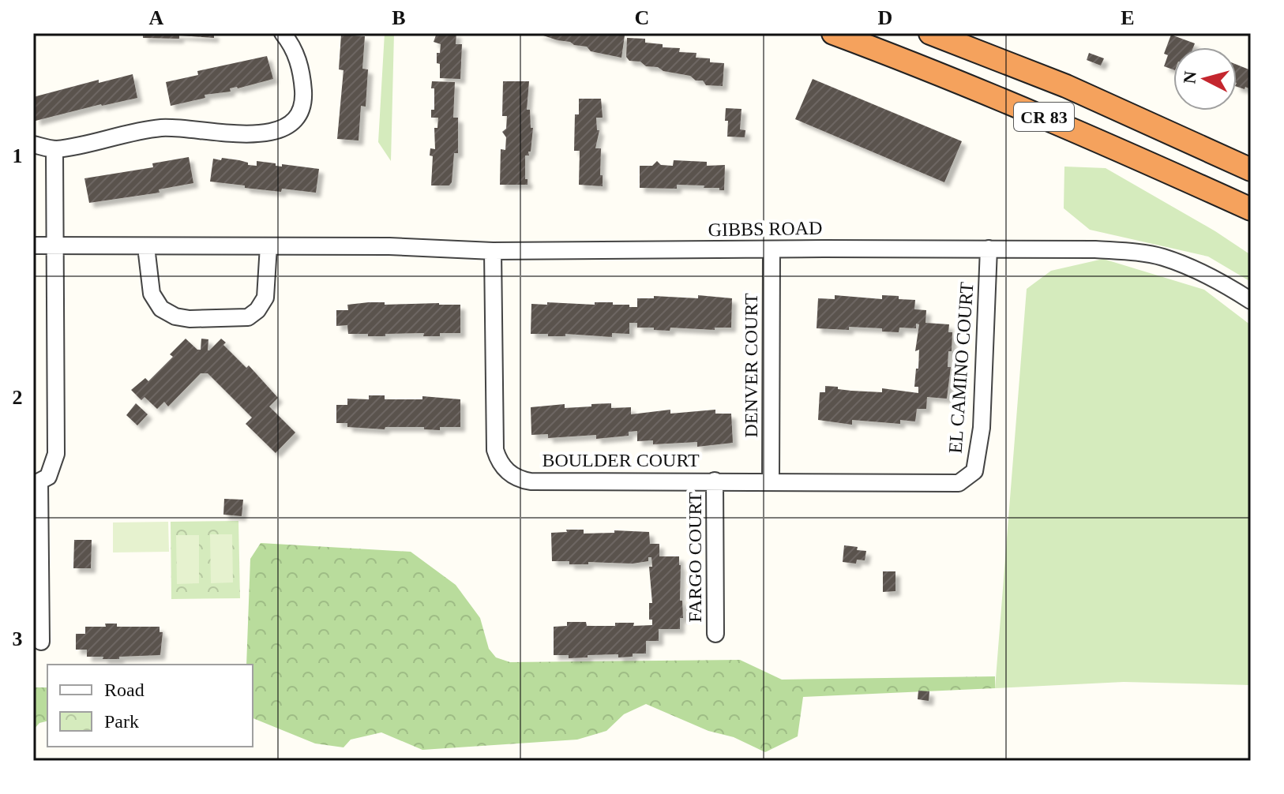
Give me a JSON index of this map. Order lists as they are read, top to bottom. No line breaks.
{"streets":{"highway":["CR 83"],"street":["GIBBS ROAD","DENVER COURT","EL CAMINO COURT","BOULDER COURT","FARGO COURT"]},"crossings":[["GIBBS ROAD","DENVER COURT"],["GIBBS ROAD","EL CAMINO COURT"],["GIBBS ROAD","BOULDER COURT"],["DENVER COURT","EL CAMINO COURT"],["DENVER COURT","BOULDER COURT"],["EL CAMINO COURT","BOULDER COURT"],["BOULDER COURT","FARGO COURT"]],"legend":["Road","Park"],"north":"left","grid":{"columns":["A","B","C","D","E"],"rows":["1","2","3"]}}
